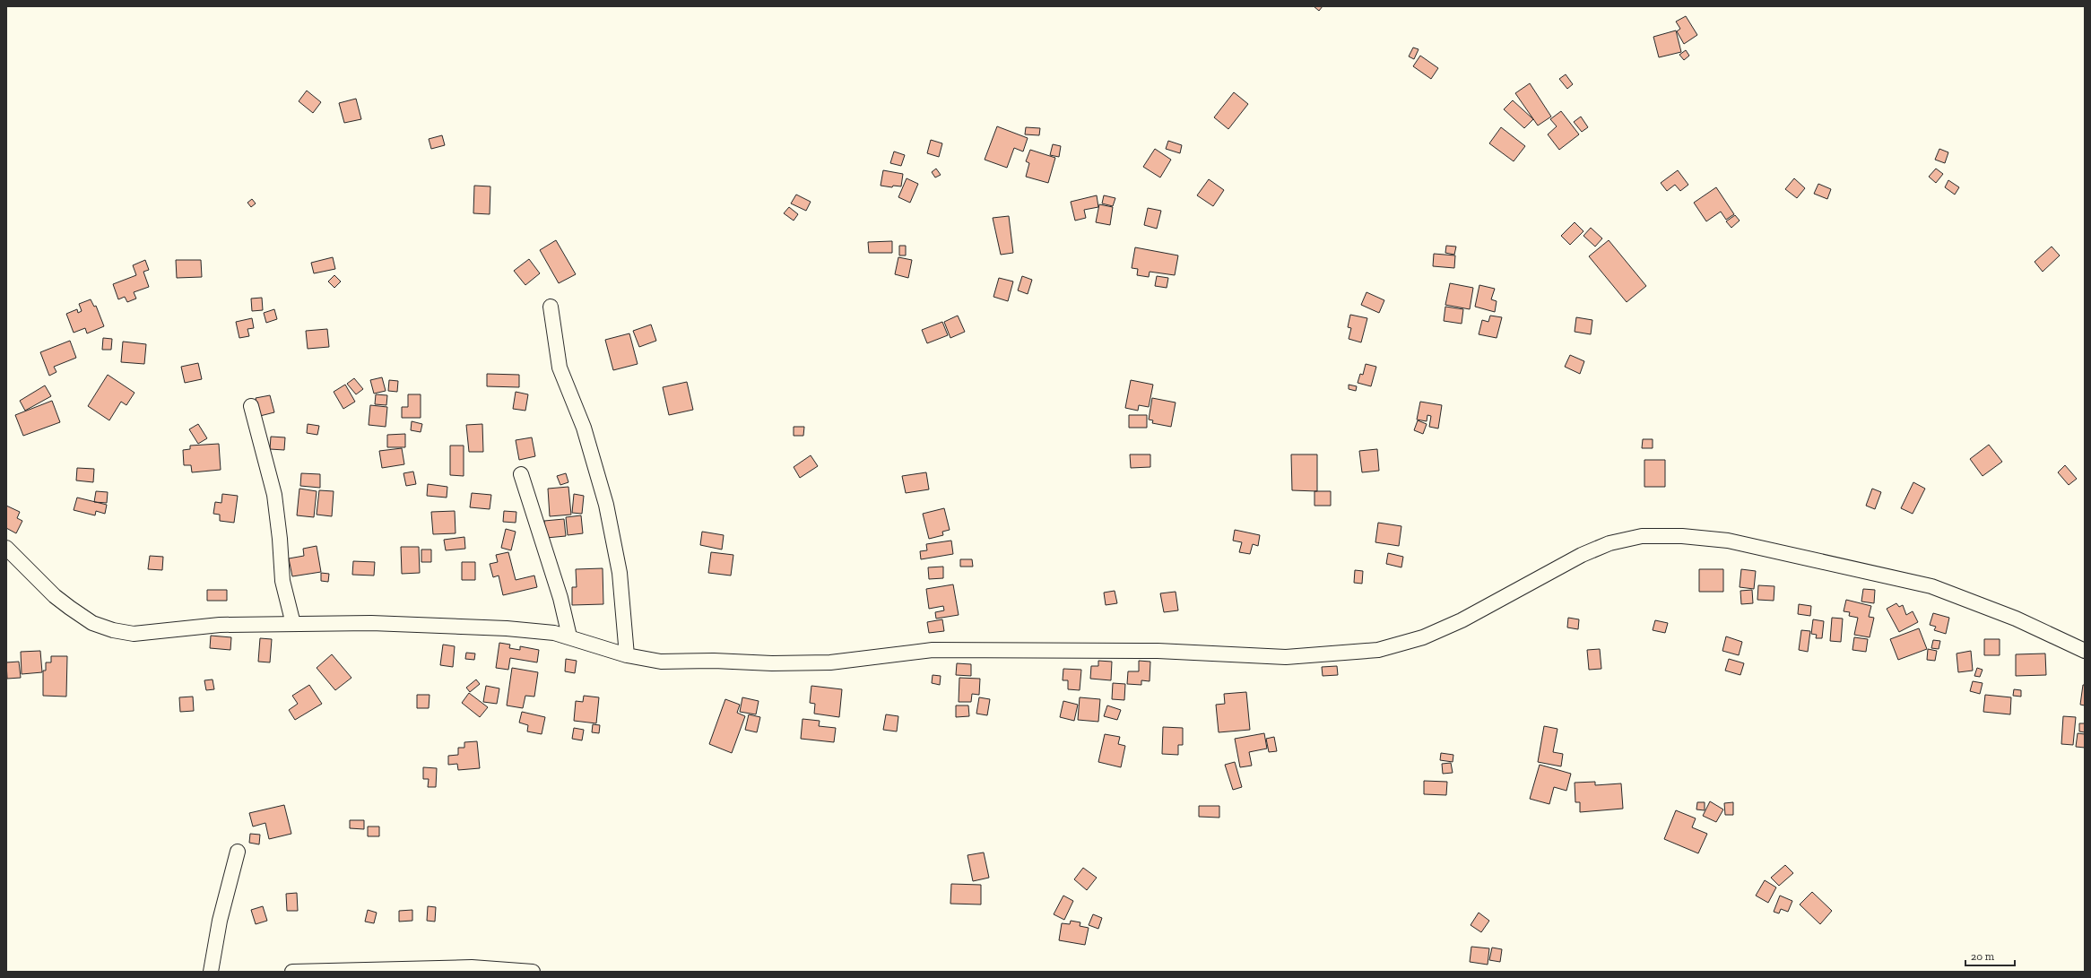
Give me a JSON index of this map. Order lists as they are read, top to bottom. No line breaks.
{"scale_bar":"20 m"}
